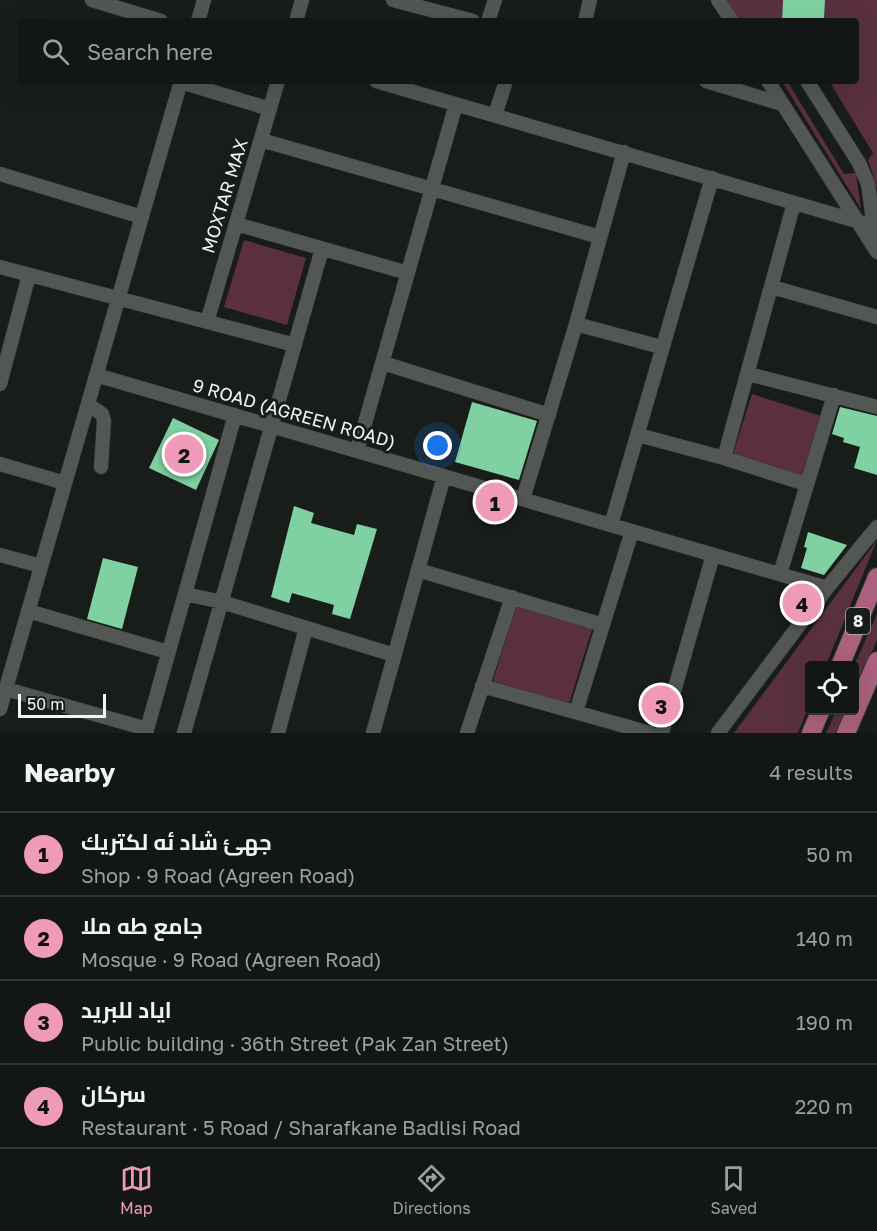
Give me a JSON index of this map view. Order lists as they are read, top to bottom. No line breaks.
{"streets":{"main road":["8"],"street":["MOXTAR MAX","9 ROAD (AGREEN ROAD)"]},"scale_bar":"50 m","page":{"search":"Search here","pins":["2","1","4","3"],"scale":"50 m","heading":["Nearby","4 results"],"list":[{"mark":"1","name":"جهئ شاد ئه لكتريك","note":"Shop · 9 Road (Agreen Road)","value":"50 m"},{"mark":"2","name":"جامع طه ملا","note":"Mosque · 9 Road (Agreen Road)","value":"140 m"},{"mark":"3","name":"اياد للبريد","note":"Public building · 36th Street (Pak Zan Street)","value":"190 m"},{"mark":"4","name":"سركان","note":"Restaurant · 5 Road / Sharafkane Badlisi Road","value":"220 m"}],"nav":["Map","Directions","Saved"]}}
